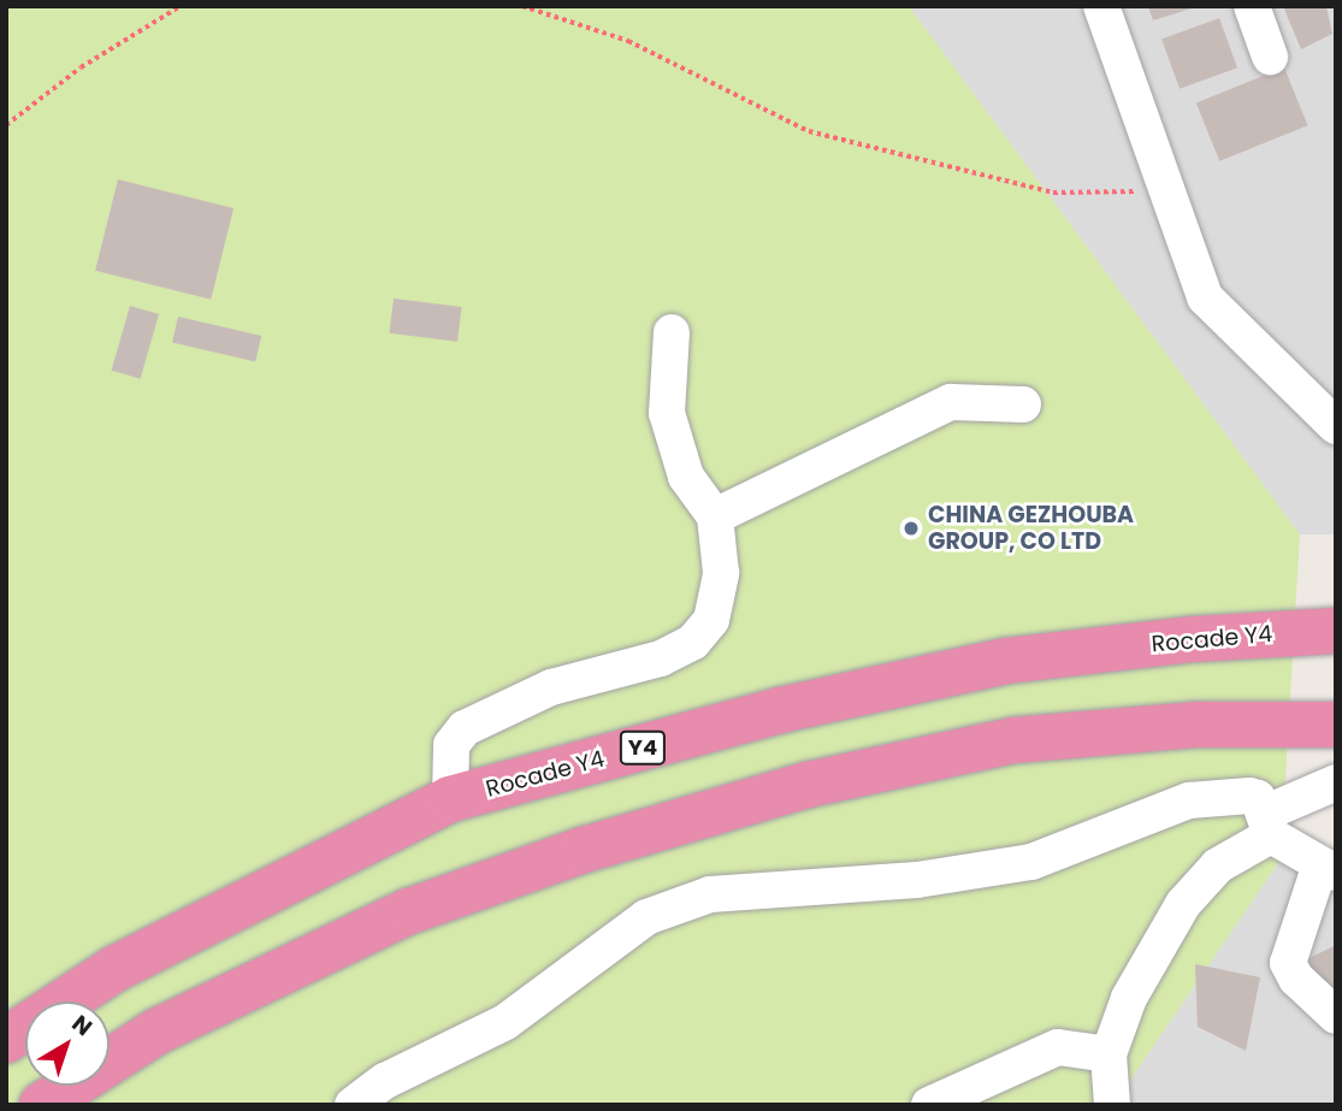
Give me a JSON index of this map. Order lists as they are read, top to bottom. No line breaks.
{"streets":{"highway":["Rocade Y4","Y4"]},"places":["CHINA GEZHOUBA GROUP, CO LTD"],"north":"top right"}
